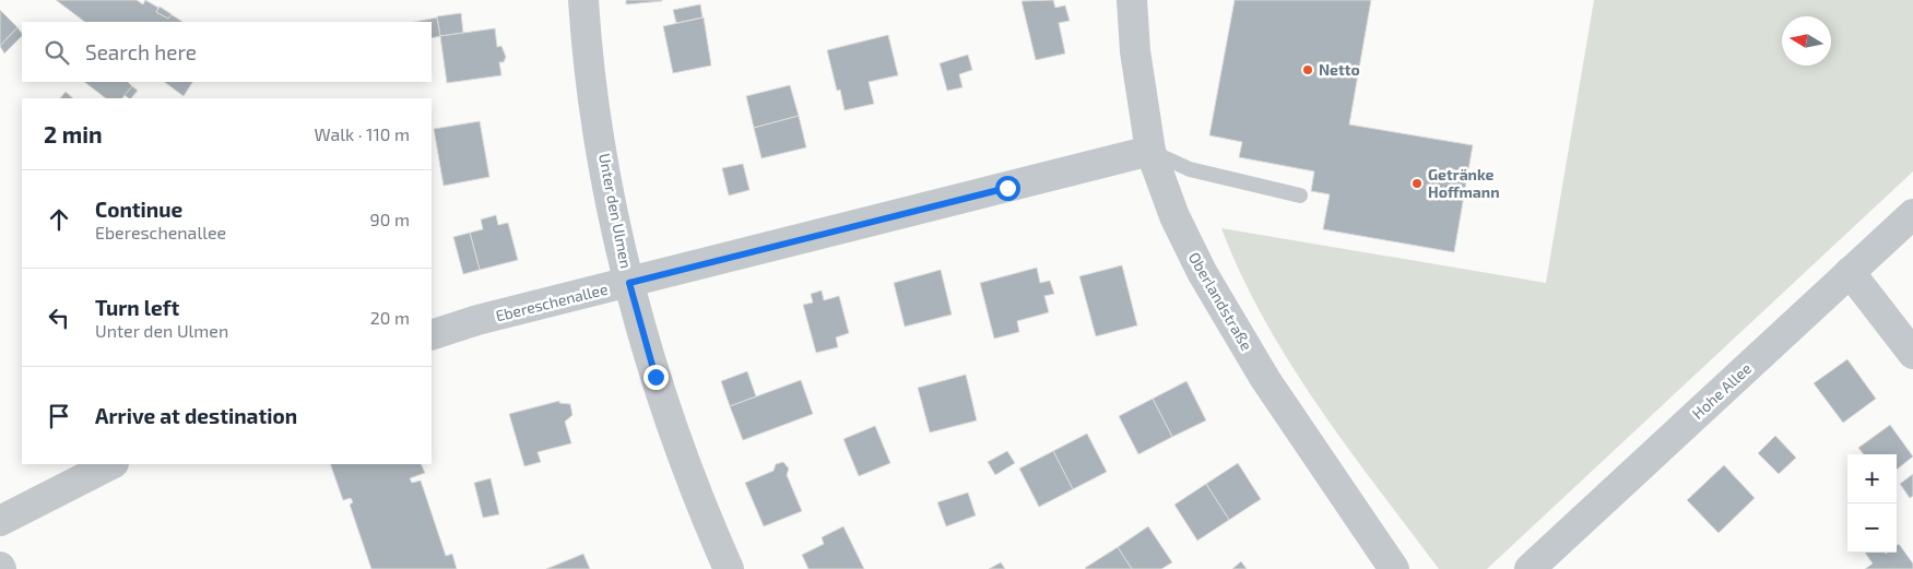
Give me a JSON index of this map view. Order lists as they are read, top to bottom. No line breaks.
{"streets":{"street":["Unter den Ulmen","Oberlandstraße","Ebereschenallee","Hohe Allee"]},"crossings":[["Unter den Ulmen","Ebereschenallee"],["Oberlandstraße","Ebereschenallee"]],"places":["Netto","Getränke Hoffmann"],"north":"left","page":{"search":"Search here","heading":["2 min","Walk · 110 m"],"list":[["Continue","Ebereschenallee","90 m"],["Turn left","Unter den Ulmen","20 m"],"Arrive at destination"],"map_buttons":["+","−"]}}
